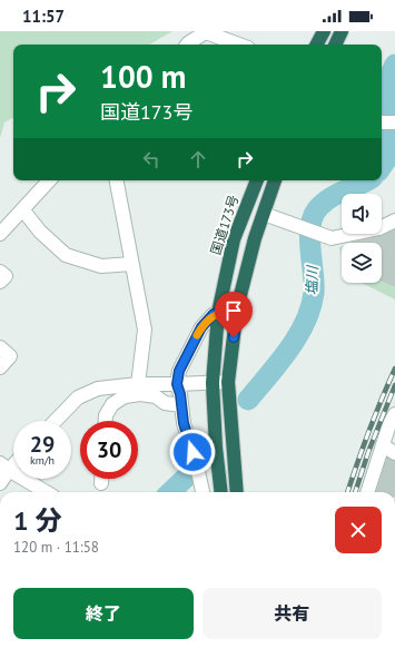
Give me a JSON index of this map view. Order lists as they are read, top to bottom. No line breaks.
{"streets":{"highway":["国道173号"]},"water":["塩川"],"page":{"status":"11:57","turn":["100 m","国道173号"],"speed":"29 km/h","limit":"30","heading":["1 分","120 m · 11:58"],"buttons":["終了","共有"]}}
